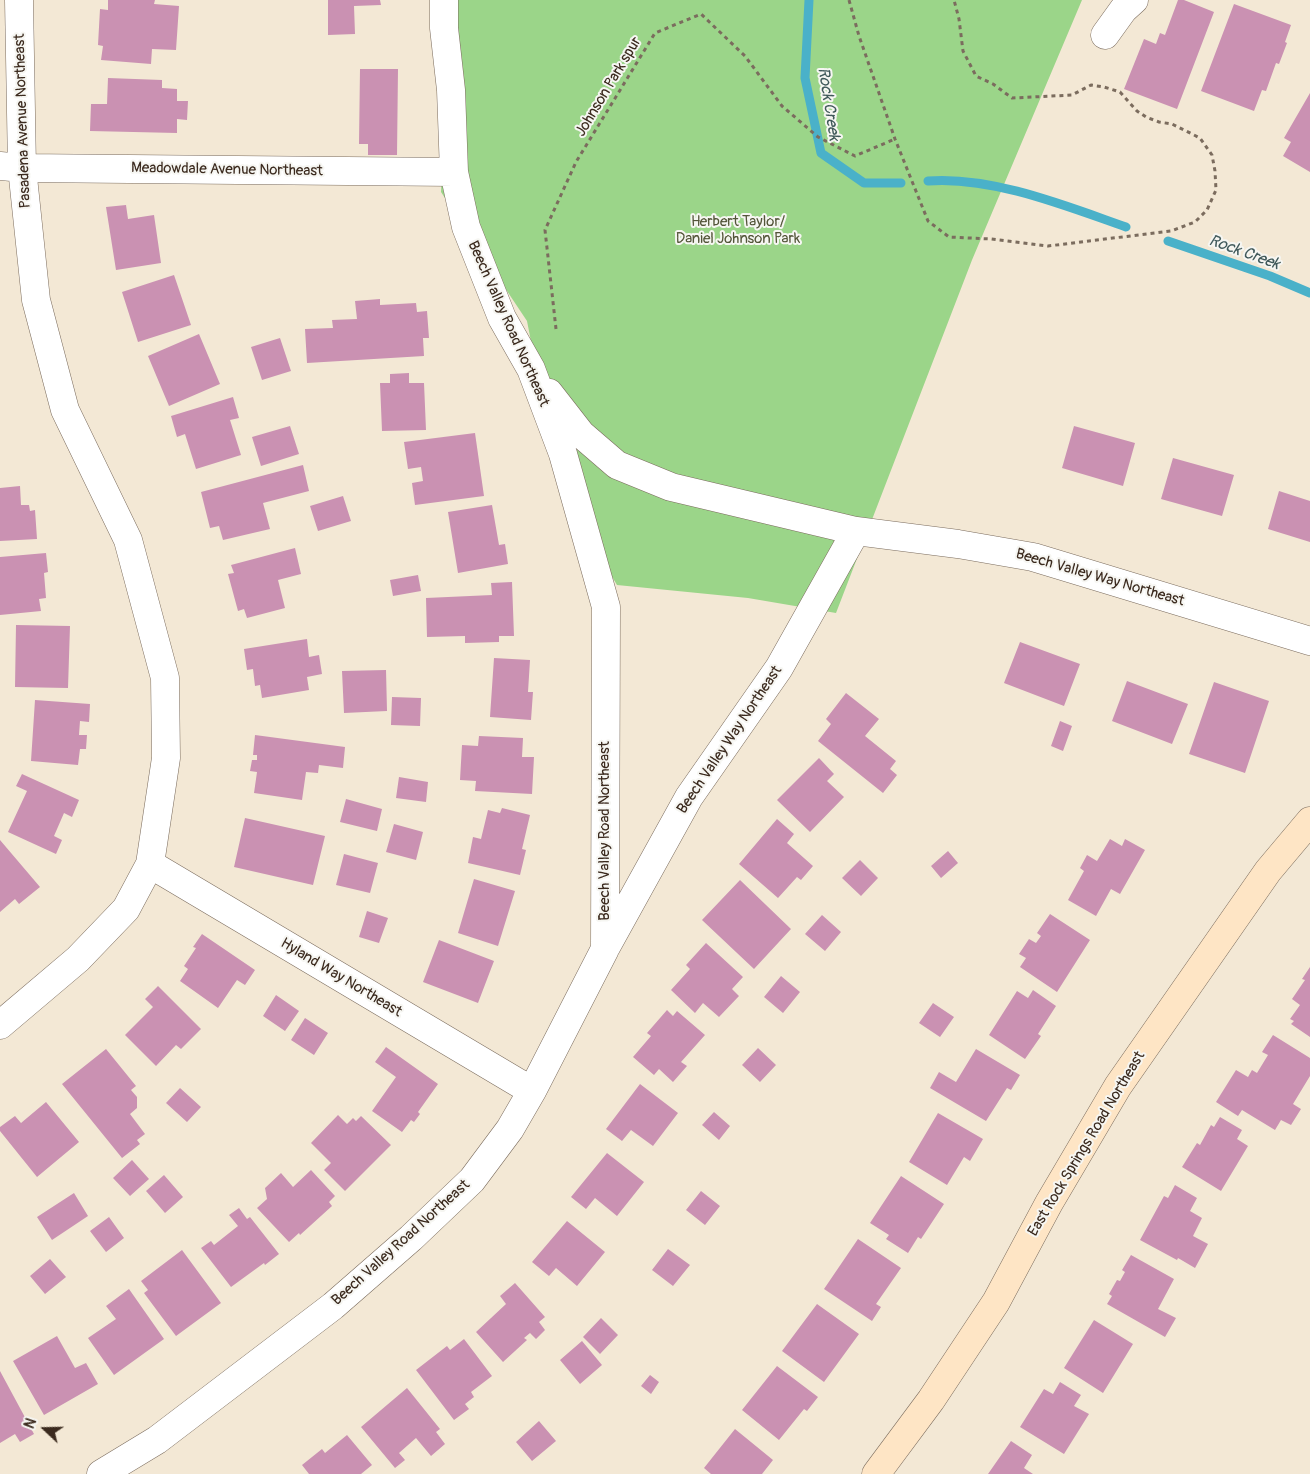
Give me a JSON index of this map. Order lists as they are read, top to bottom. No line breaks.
{"streets":{"street":["Pasadena Avenue Northeast","Meadowdale Avenue Northeast","Beech Valley Road Northeast","Beech Valley Way Northeast","Hyland Way Northeast","East Rock Springs Road Northeast"],"path":["Johnson Park spur"]},"crossings":[["Pasadena Avenue Northeast","Meadowdale Avenue Northeast"],["Pasadena Avenue Northeast","Hyland Way Northeast"],["Meadowdale Avenue Northeast","Beech Valley Road Northeast"],["Beech Valley Road Northeast","Beech Valley Way Northeast"],["Beech Valley Road Northeast","Hyland Way Northeast"]],"water":["Rock Creek"],"parks":["Herbert Taylor/ Daniel Johnson Park"],"north":"left"}
